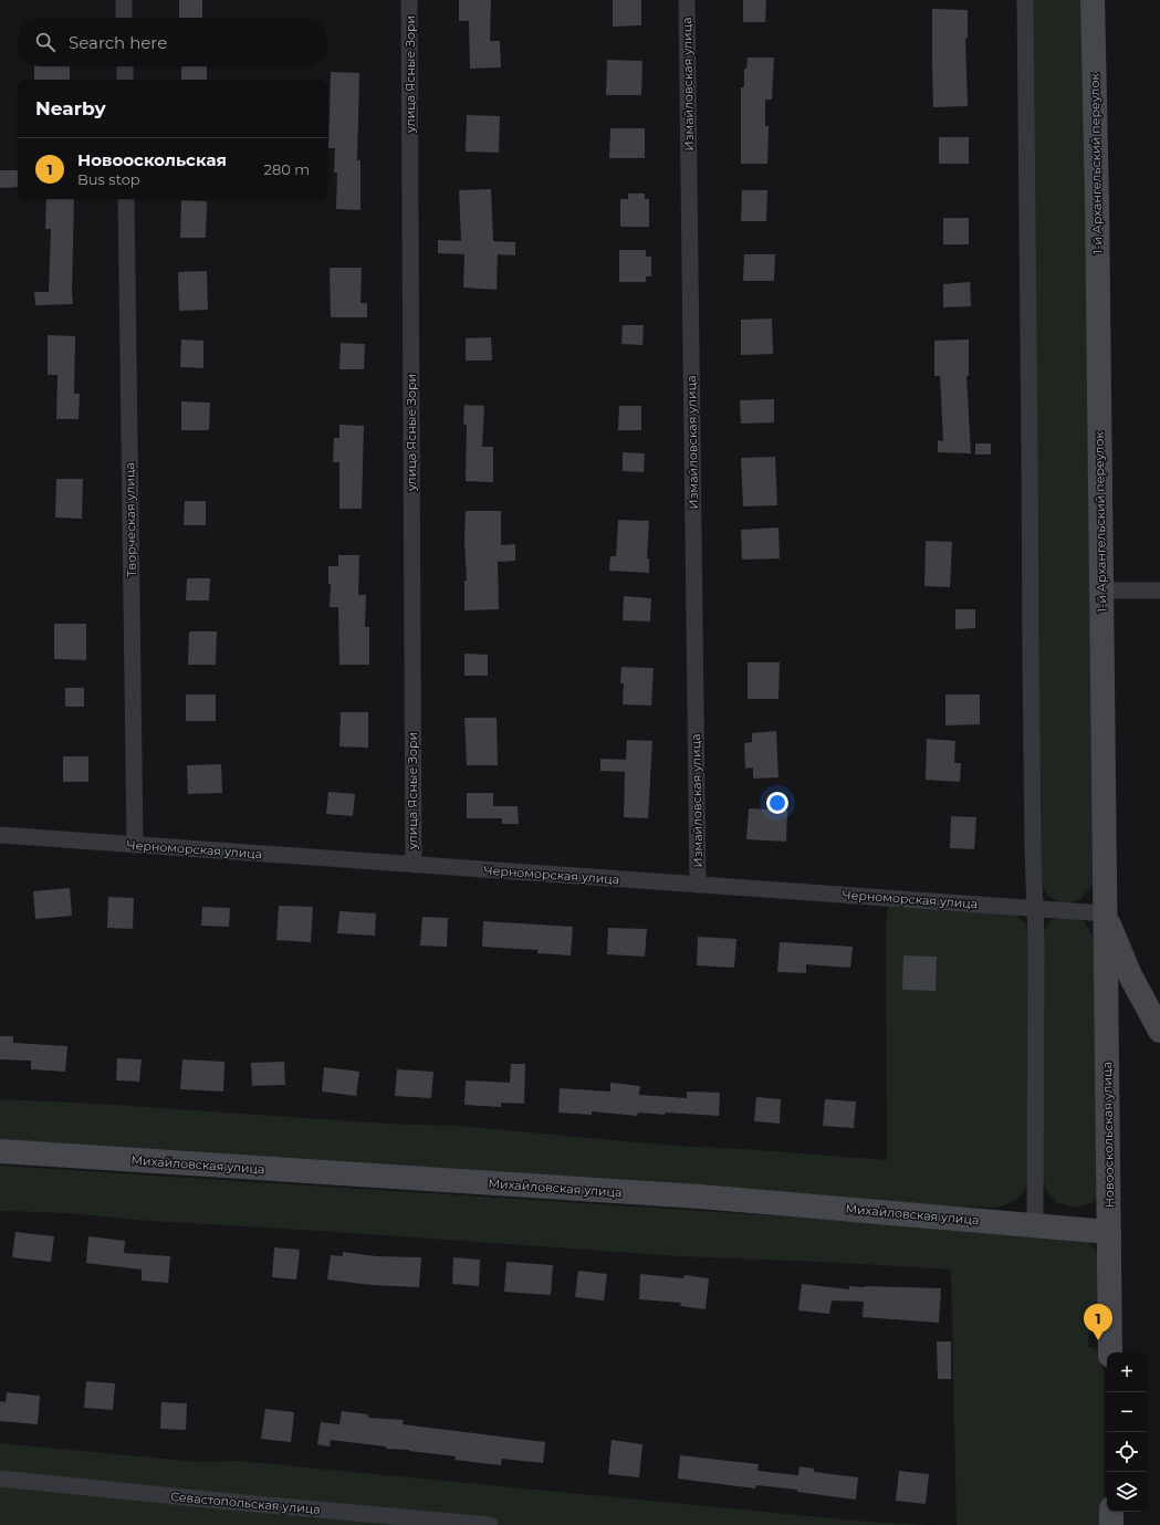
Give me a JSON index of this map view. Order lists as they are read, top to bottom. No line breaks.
{"streets":{"street":["улица Ясные Зори","Измайловская улица","1-й Архангельский переулок","Творческая улица","Черноморская улица","Новооскольская улица","Михайловская улица","Севастопольская улица"]},"crossings":[["улица Ясные Зори","Черноморская улица"],["Измайловская улица","Черноморская улица"],["1-й Архангельский переулок","Черноморская улица"],["1-й Архангельский переулок","Новооскольская улица"],["Творческая улица","Черноморская улица"],["Черноморская улица","Новооскольская улица"],["Новооскольская улица","Михайловская улица"]],"page":{"search":"Search here","heading":"Nearby","list":[{"mark":"1","name":"Новооскольская","note":"Bus stop","value":"280 m"}],"pins":"1","map_buttons":["+","−"]}}
